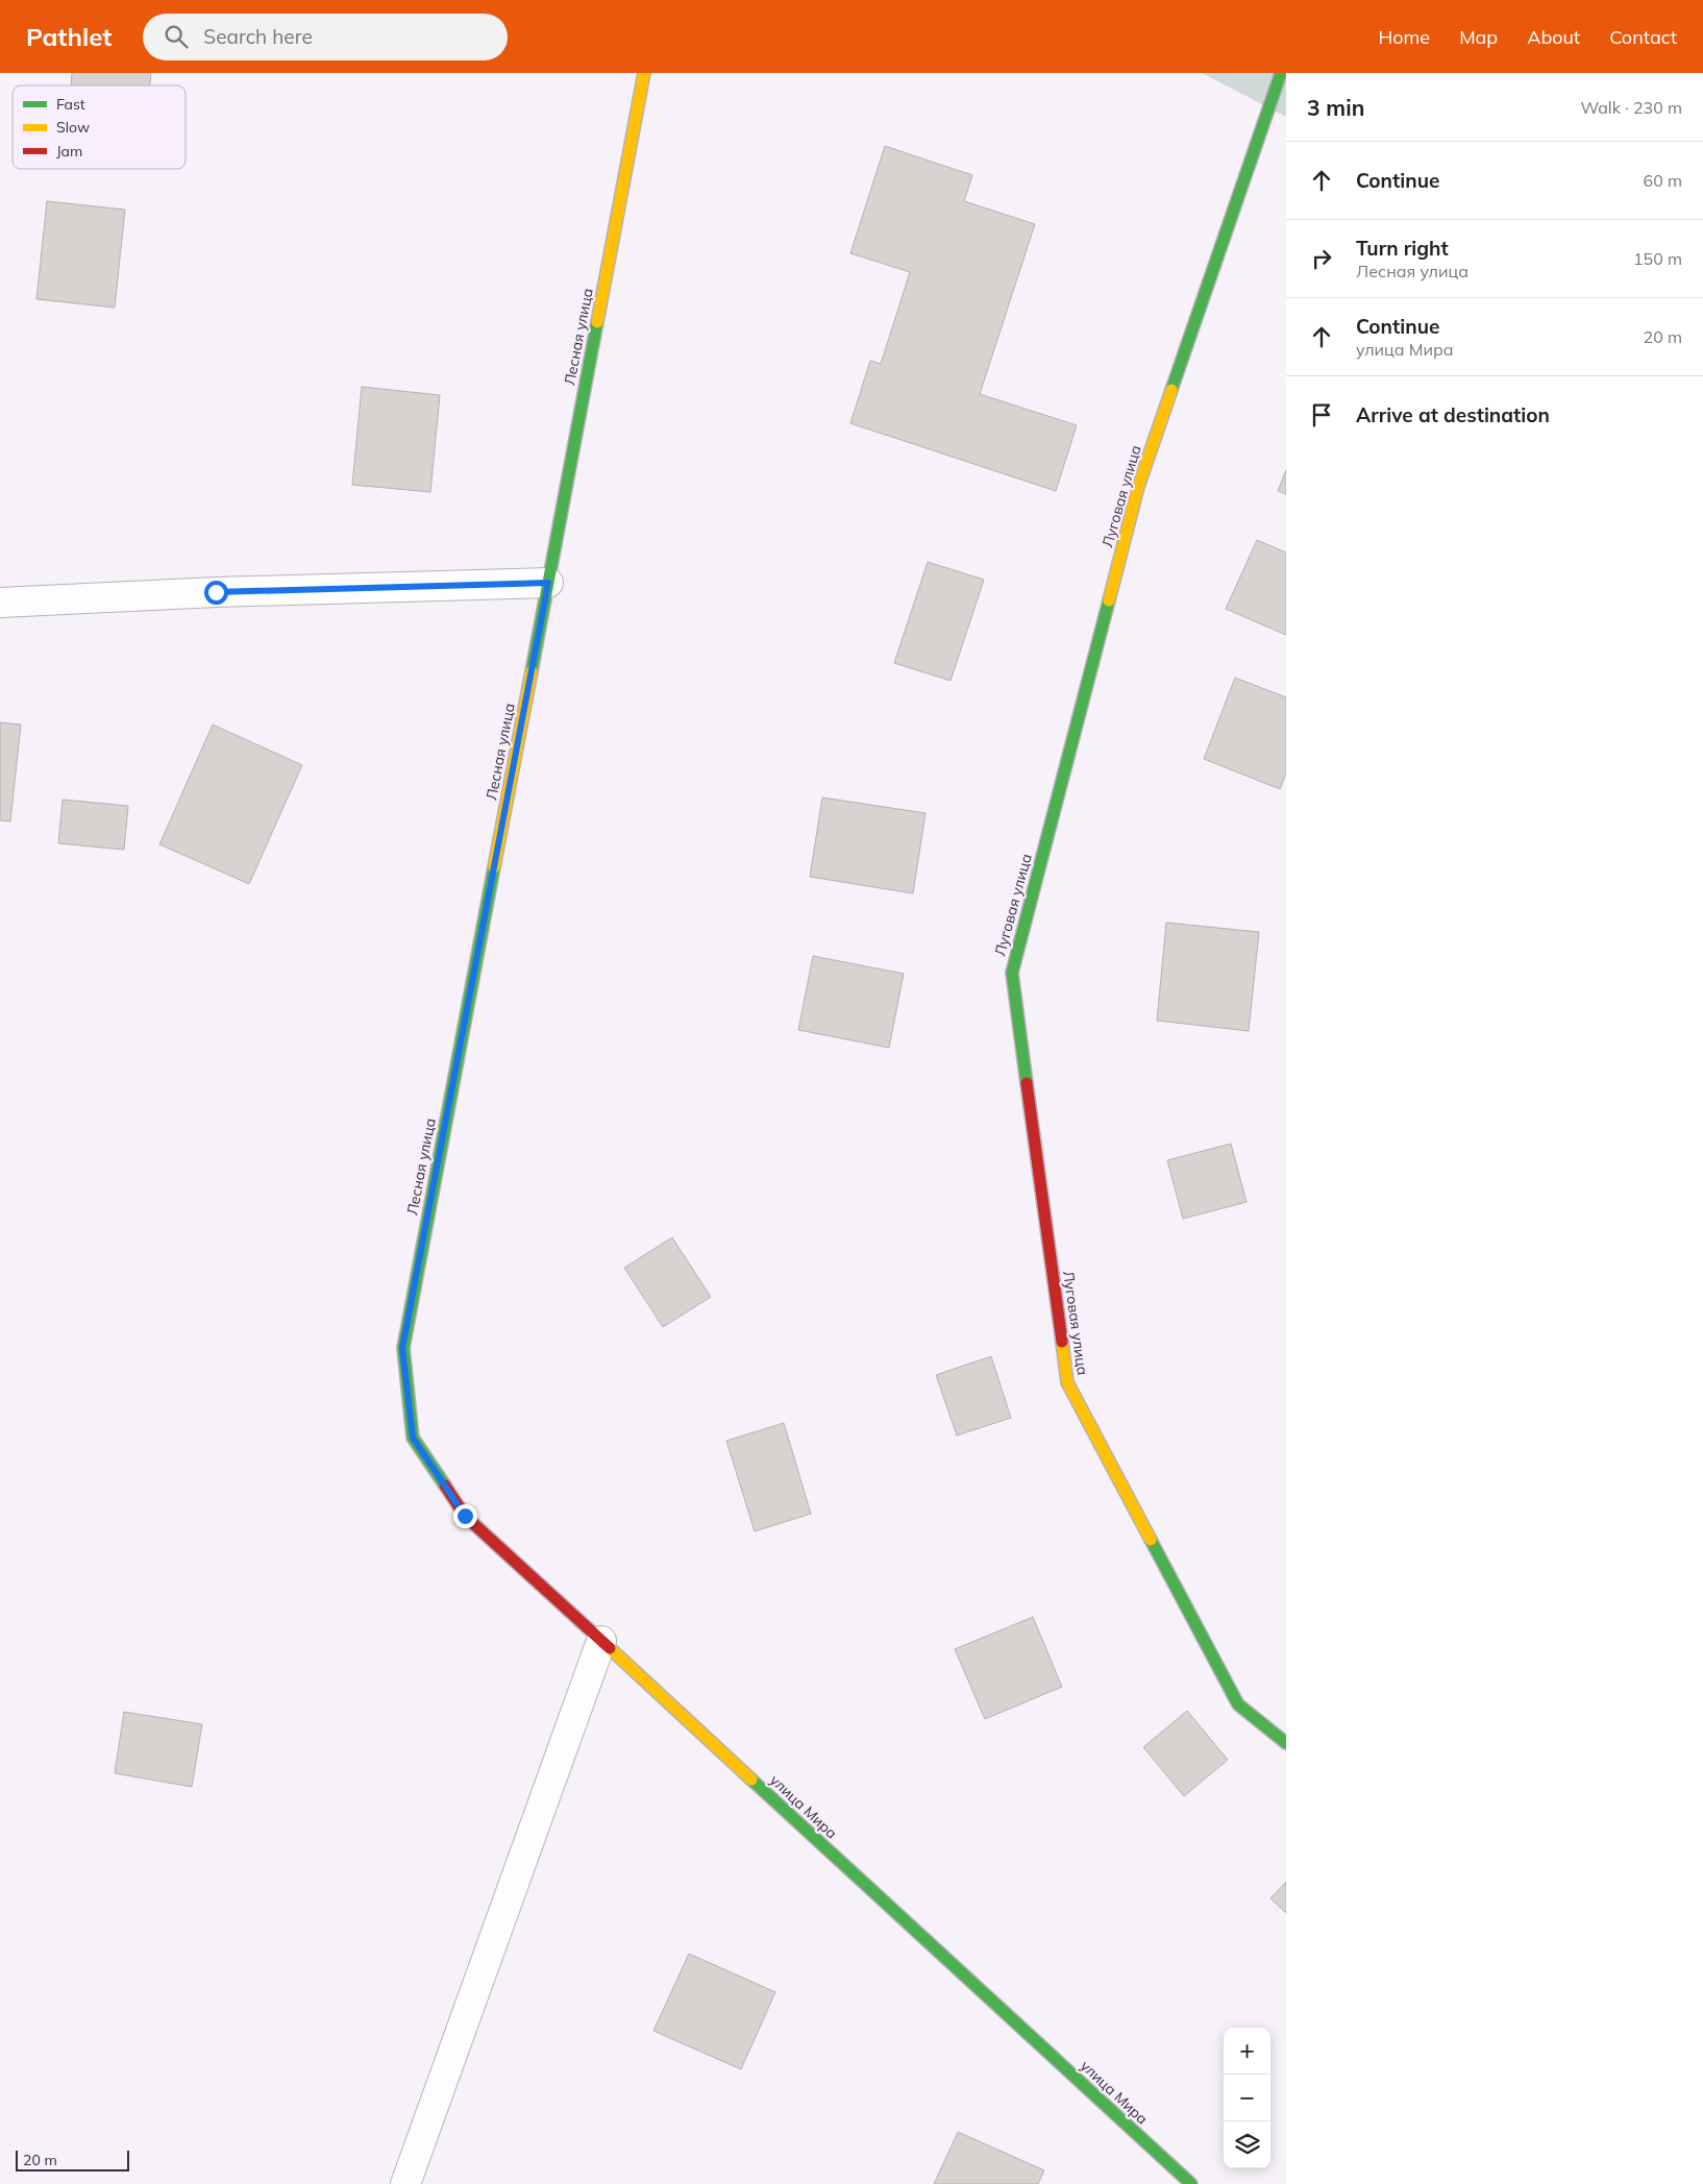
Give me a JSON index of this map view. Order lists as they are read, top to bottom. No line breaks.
{"streets":{"street":["Лесная улица","Луговая улица","улица Мира"]},"crossings":[["Лесная улица","улица Мира"]],"legend":["Fast","Slow","Jam"],"scale_bar":"20 m","page":{"header":"Pathlet","search":"Search here","nav":["Home","Map","About","Contact"],"heading":["3 min","Walk · 230 m"],"list":[["Continue","60 m"],["Turn right","Лесная улица","150 m"],["Continue","улица Мира","20 m"],"Arrive at destination"],"map_buttons":["+","−"],"scale":"20 m"}}
